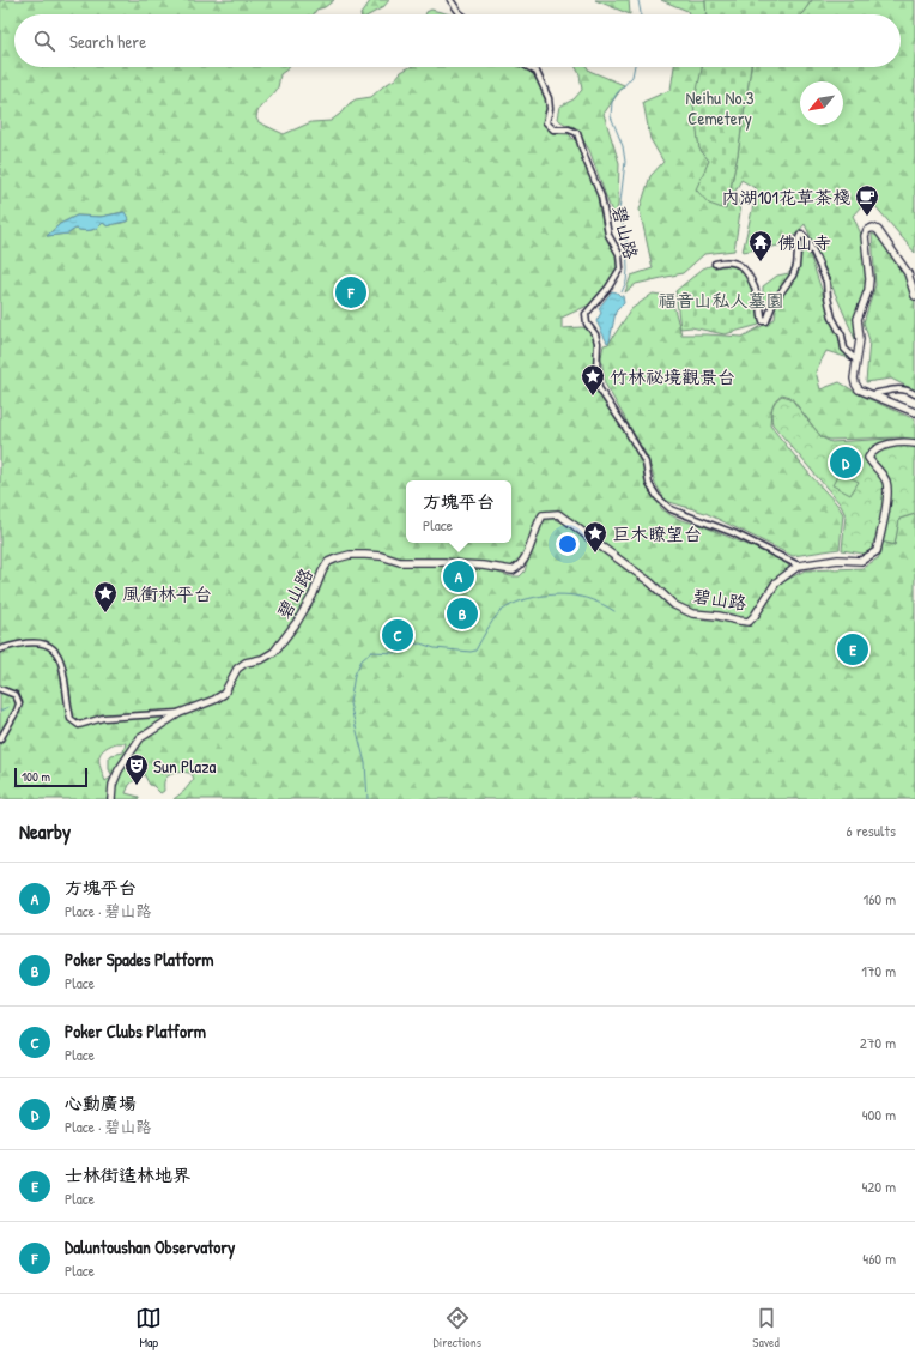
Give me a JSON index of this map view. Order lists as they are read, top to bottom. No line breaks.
{"streets":{"street":["碧山路"]},"parks":["Neihu No.3 Cemetery","福音山私人墓園"],"places":{"cafe":["內湖101花草茶棧"],"temple":["佛山寺"],"place":["竹林祕境觀景台","巨木瞭望台","風衝林平台"],"theatre":["Sun Plaza"]},"scale_bar":"100 m","north":"bottom left","page":{"search":"Search here","pins":["F","D","A","B","C","E"],"popup":["方塊平台","Place"],"scale":"100 m","heading":["Nearby","6 results"],"list":[{"mark":"A","name":"方塊平台","note":"Place · 碧山路","value":"160 m"},{"mark":"B","name":"Poker Spades Platform","note":"Place","value":"170 m"},{"mark":"C","name":"Poker Clubs Platform","note":"Place","value":"270 m"},{"mark":"D","name":"心動廣場","note":"Place · 碧山路","value":"400 m"},{"mark":"E","name":"士林街造林地界","note":"Place","value":"420 m"},{"mark":"F","name":"Daluntoushan Observatory","note":"Place","value":"460 m"}],"nav":["Map","Directions","Saved"]}}
